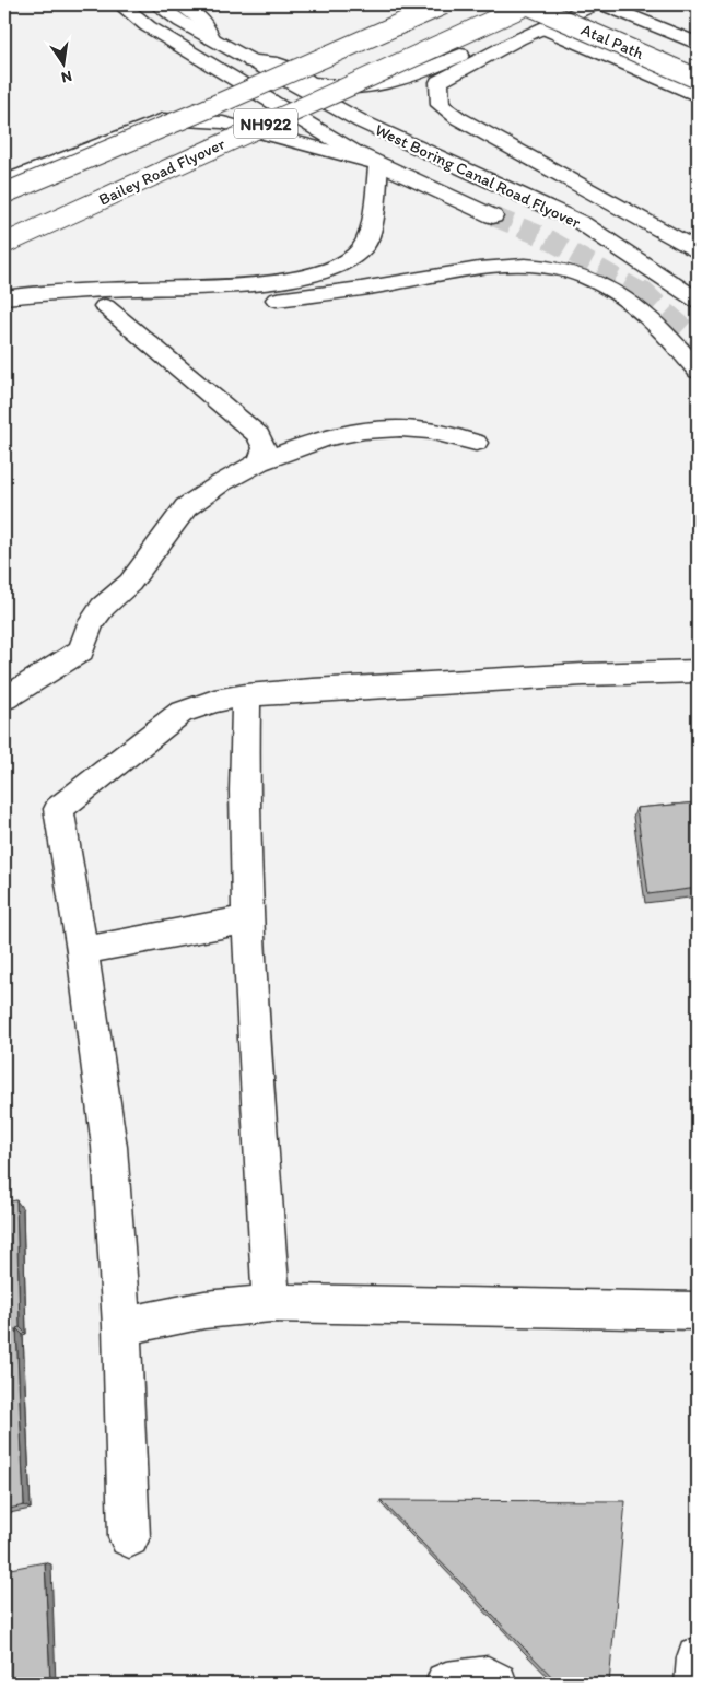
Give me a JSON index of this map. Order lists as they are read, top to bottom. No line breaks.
{"streets":{"main road":["Atal Path","NH922","Bailey Road Flyover","West Boring Canal Road Flyover"]},"crossings":[["Atal Path","Bailey Road Flyover"]],"north":"bottom"}
